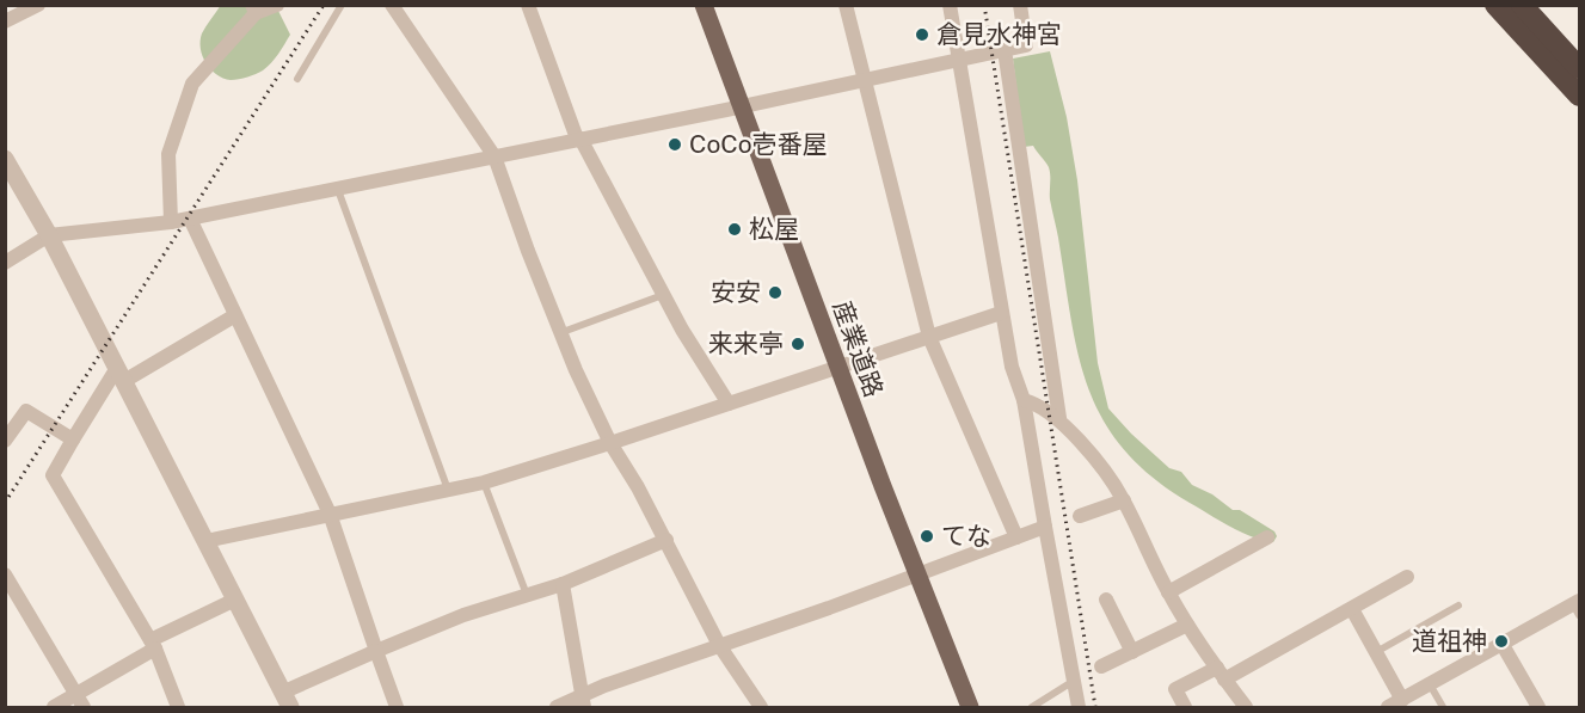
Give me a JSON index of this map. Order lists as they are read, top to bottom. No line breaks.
{"streets":{"main road":["産業道路"]},"places":["倉見水神宮","CoCo壱番屋","松屋","安安","来来亭","てな","道祖神"]}
